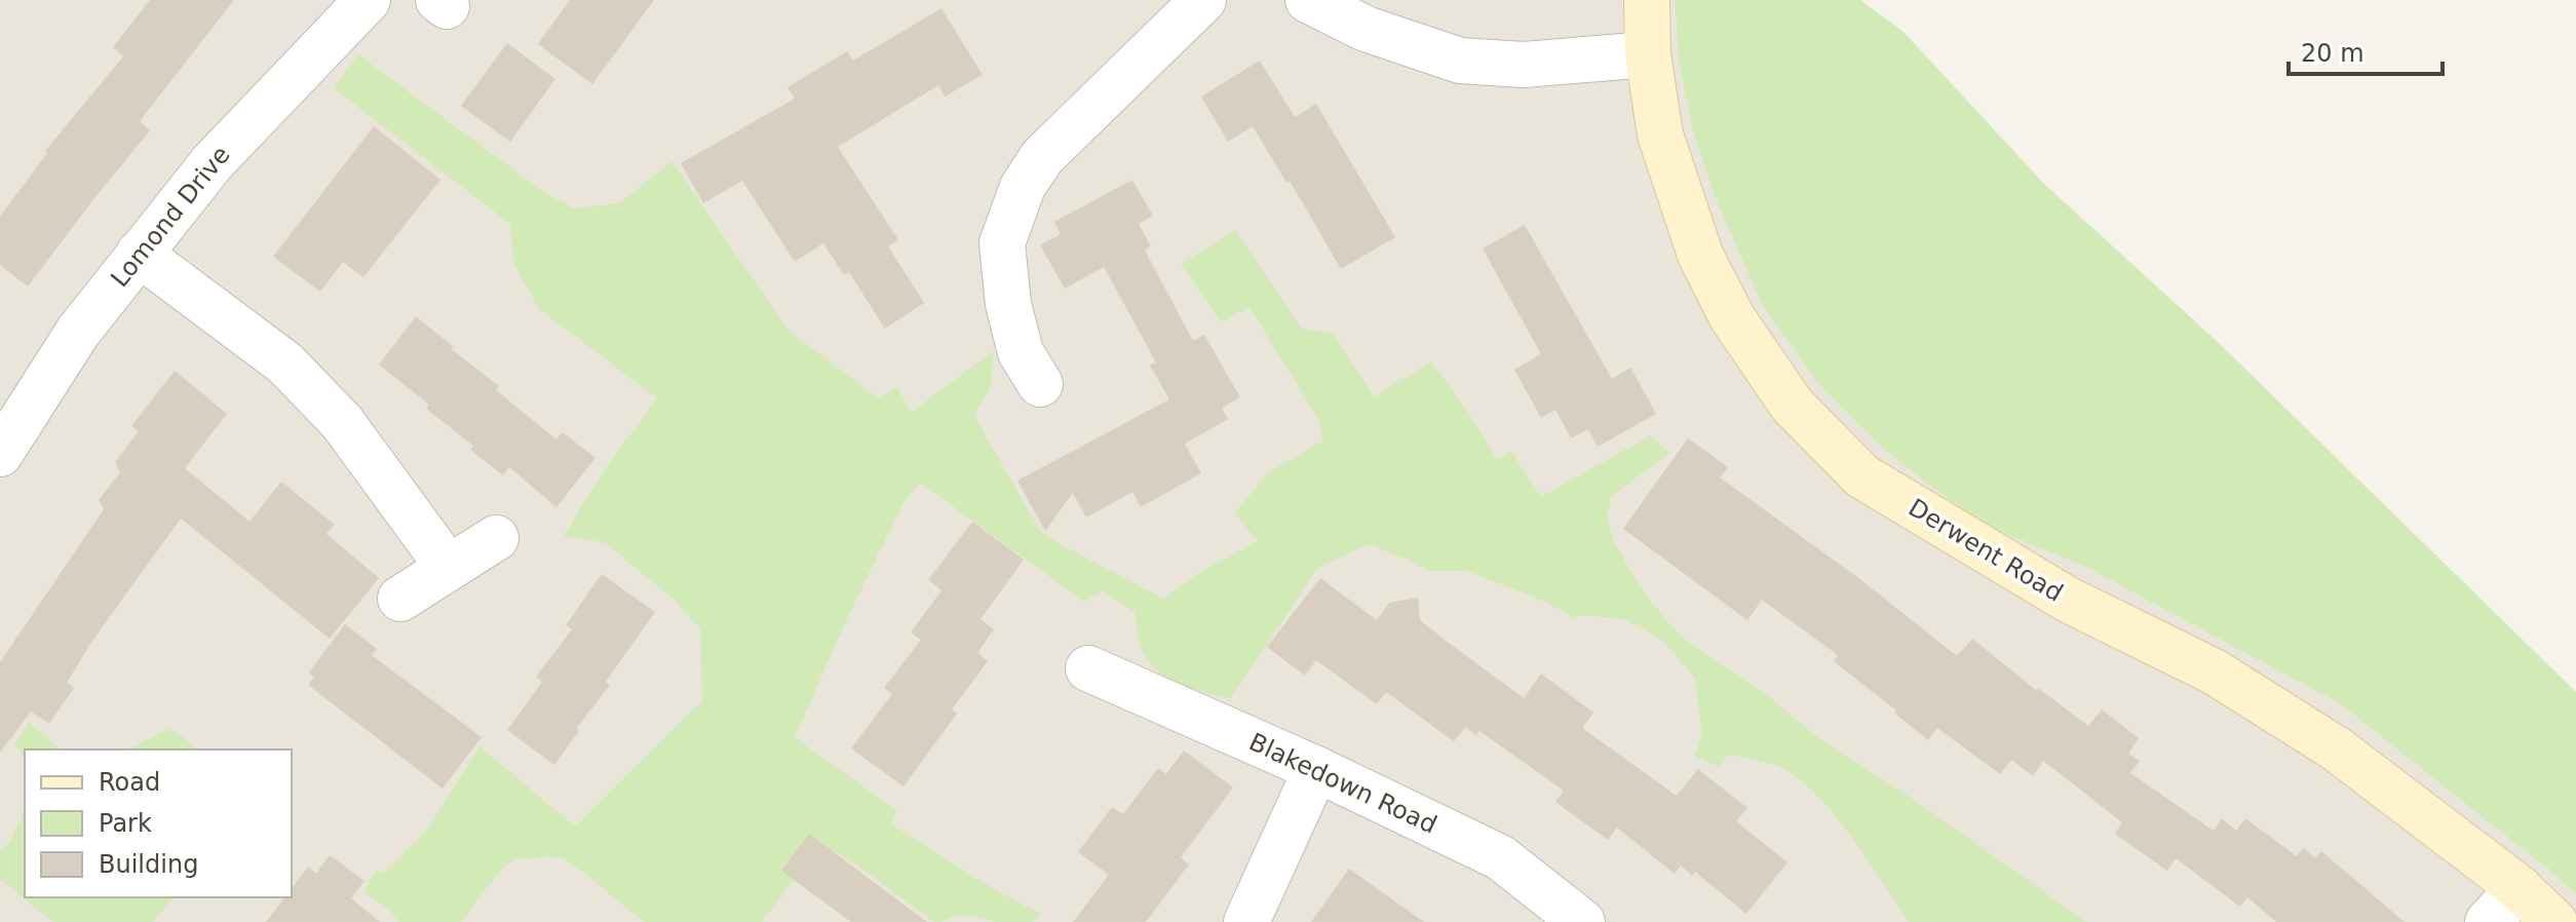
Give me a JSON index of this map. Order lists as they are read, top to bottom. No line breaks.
{"streets":{"street":["Lomond Drive","Derwent Road","Blakedown Road"]},"legend":["Road","Park","Building"],"scale_bar":"20 m"}
